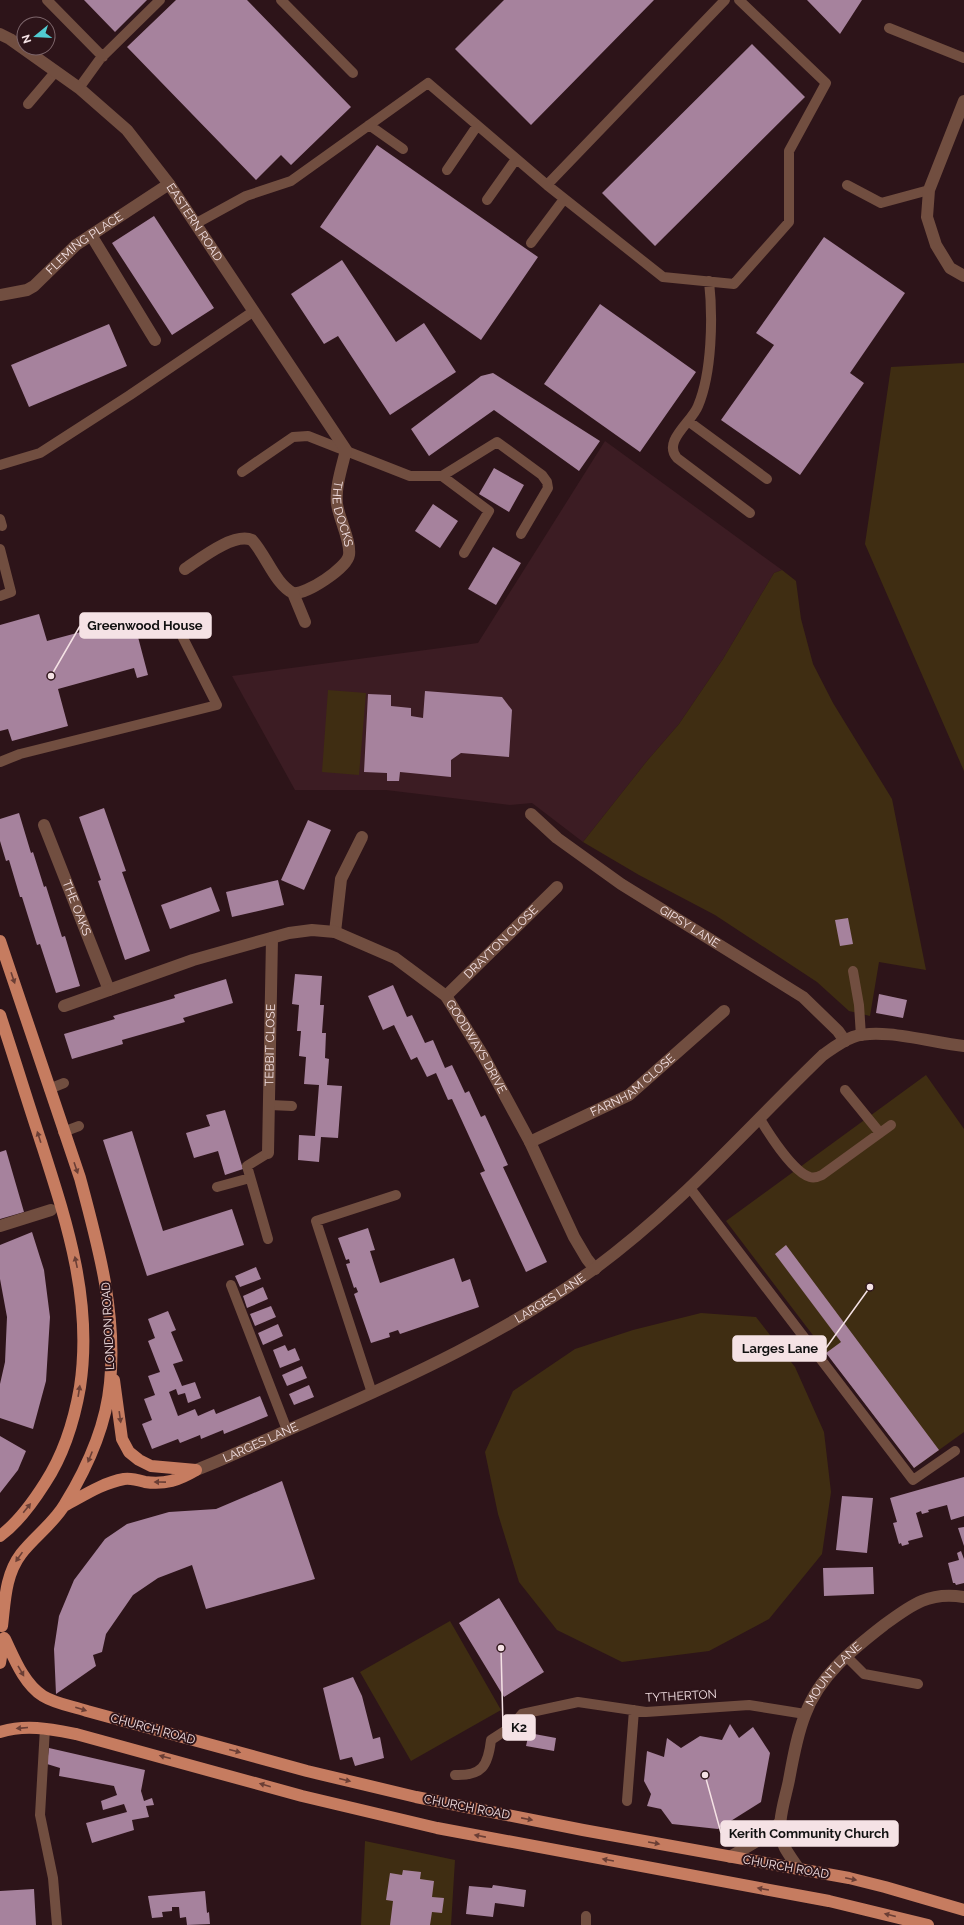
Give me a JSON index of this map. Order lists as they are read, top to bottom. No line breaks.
{"streets":{"main road":["LONDON ROAD","CHURCH ROAD"],"street":["EASTERN ROAD","FLEMING PLACE","THE DOCKS","THE OAKS","GIPSY LANE","DRAYTON CLOSE","TEBBIT CLOSE","GOODWAYS DRIVE","FARNHAM CLOSE","LARGES LANE","MOUNT LANE"],"lane":["TYTHERTON"]},"crossings":[["EASTERN ROAD","FLEMING PLACE"],["EASTERN ROAD","THE DOCKS"],["GIPSY LANE","LARGES LANE"],["DRAYTON CLOSE","GOODWAYS DRIVE"],["TEBBIT CLOSE","GOODWAYS DRIVE"],["GOODWAYS DRIVE","FARNHAM CLOSE"],["GOODWAYS DRIVE","LARGES LANE"],["LONDON ROAD","CHURCH ROAD"],["MOUNT LANE","TYTHERTON"],["MOUNT LANE","CHURCH ROAD"]],"places":["Greenwood House","Larges Lane","K2","Kerith Community Church"],"north":"left"}
